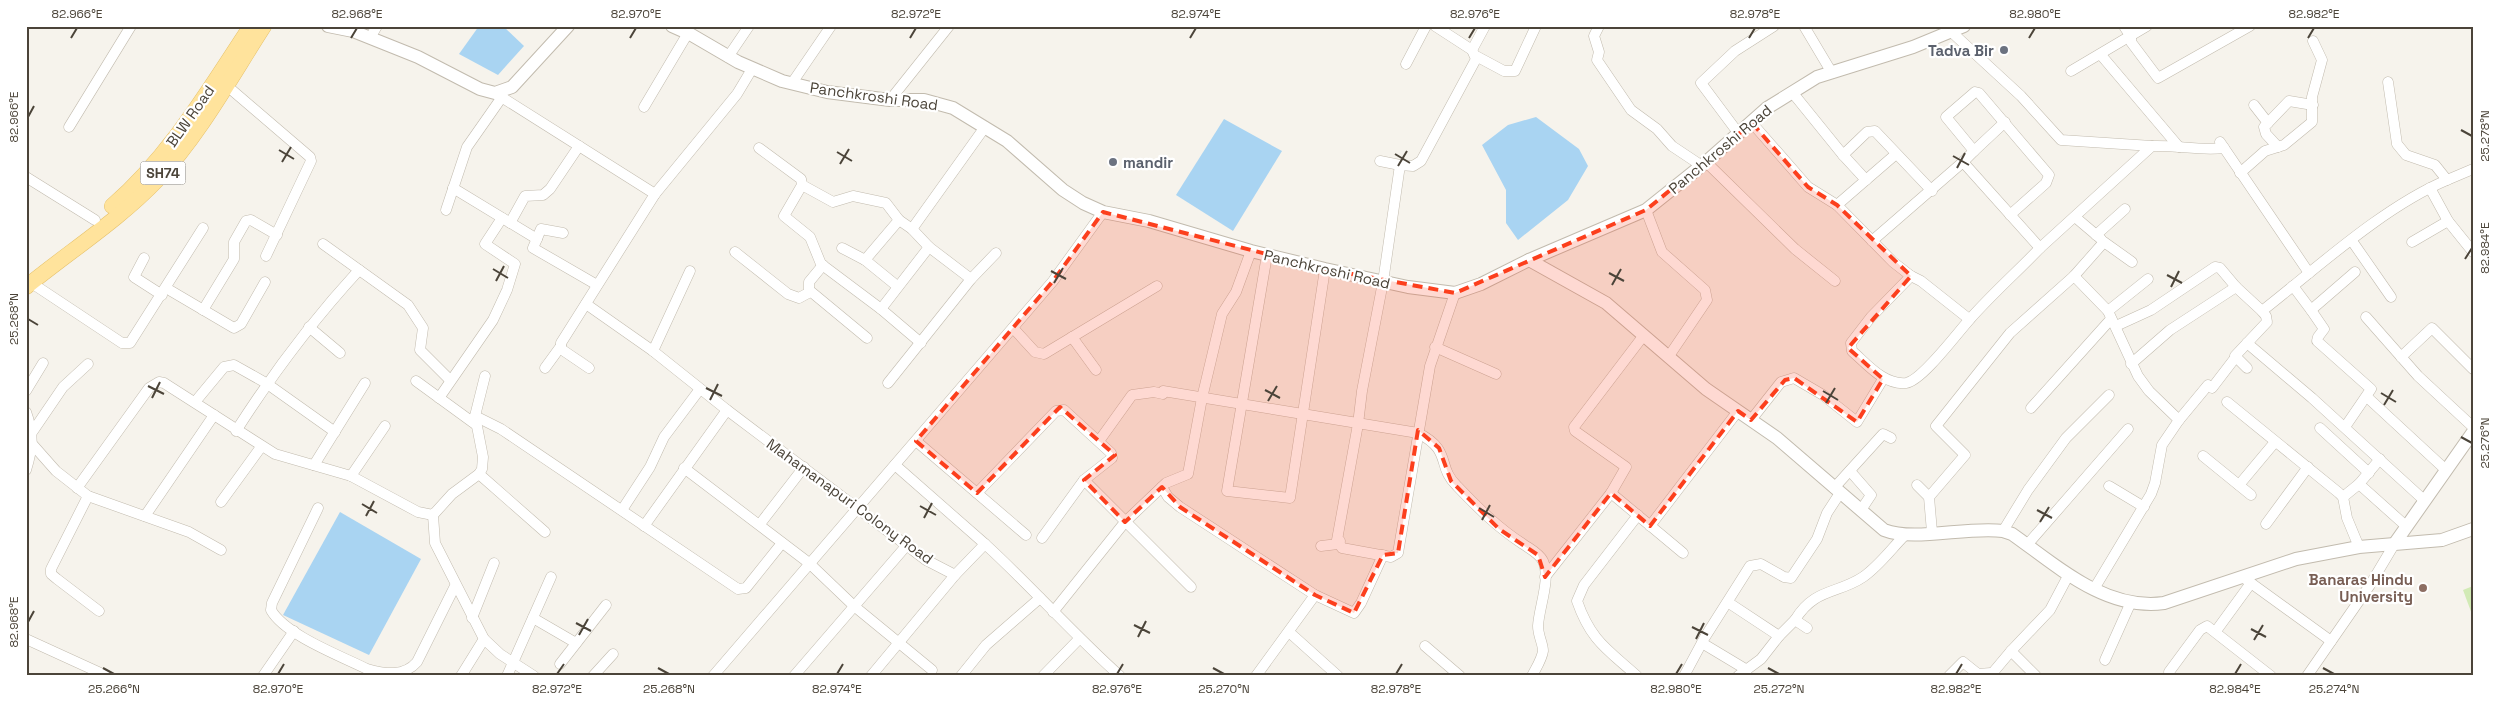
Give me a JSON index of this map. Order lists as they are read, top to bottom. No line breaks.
{"streets":{"main road":["BLW Road","SH74"],"street":["Panchkroshi Road","Mahamanapuri Colony Road"]},"crossings":[["BLW Road","SH74"]],"places":["Tadva Bir","mandir","Banaras Hindu University"],"coordinates":["82.966°E","82.968°E","82.970°E","82.972°E","82.974°E","82.976°E","82.978°E","82.980°E","82.982°E","25.278°N","82.984°E","25.268°N","25.276°N","25.266°N","25.270°N","25.272°N","25.274°N"]}
